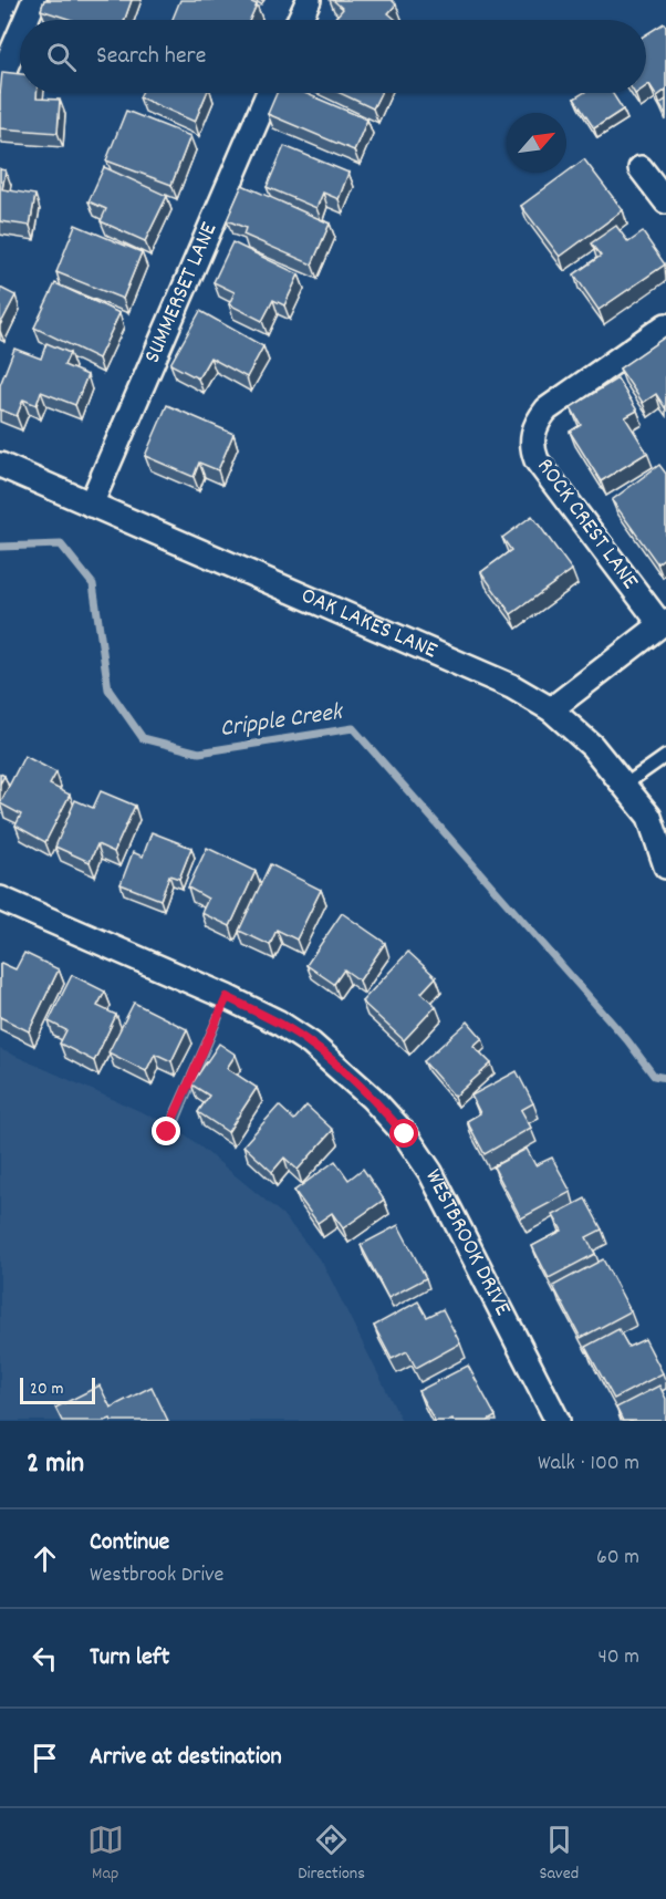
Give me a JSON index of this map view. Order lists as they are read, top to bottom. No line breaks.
{"streets":{"street":["SUMMERSET LANE","ROCK CREST LANE","OAK LAKES LANE","WESTBROOK DRIVE"]},"crossings":[["SUMMERSET LANE","OAK LAKES LANE"]],"water":["Cripple Creek"],"scale_bar":"20 m","north":"top right","page":{"search":"Search here","scale":"20 m","heading":["2 min","Walk · 100 m"],"list":[["Continue","Westbrook Drive","60 m"],["Turn left","40 m"],"Arrive at destination"],"nav":["Map","Directions","Saved"]}}
